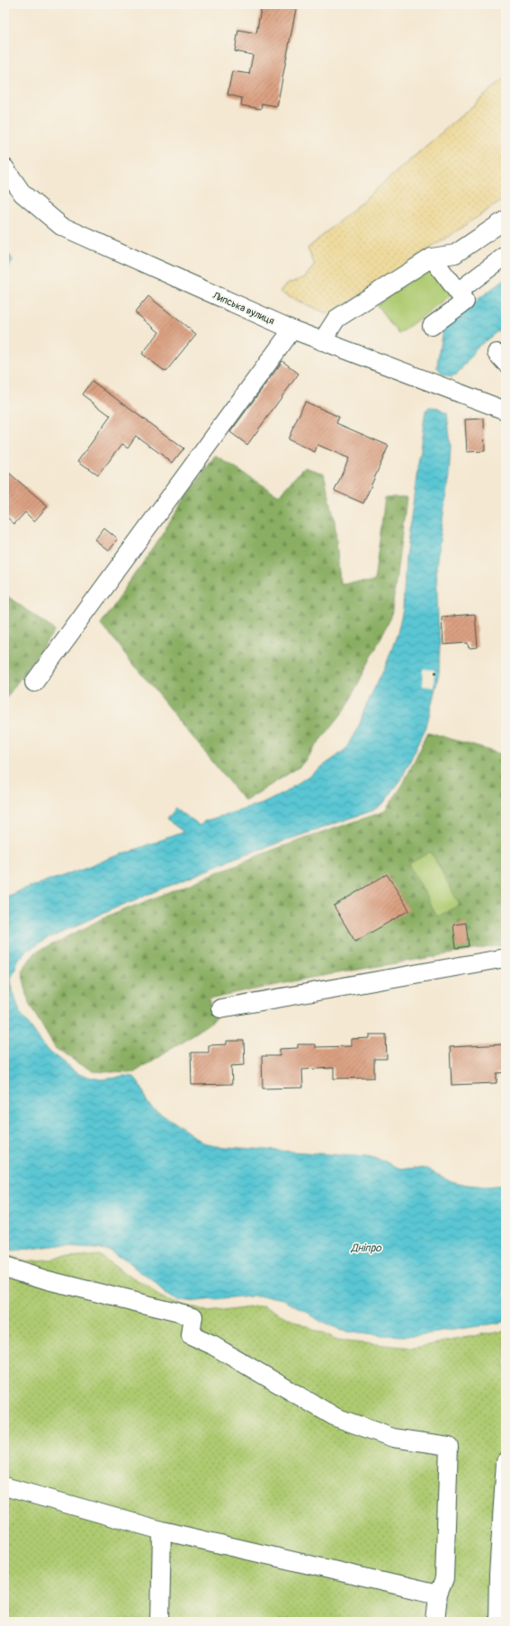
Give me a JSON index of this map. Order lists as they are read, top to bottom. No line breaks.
{"streets":{"street":["Липська вулиця"]},"water":["Дніпро"]}
